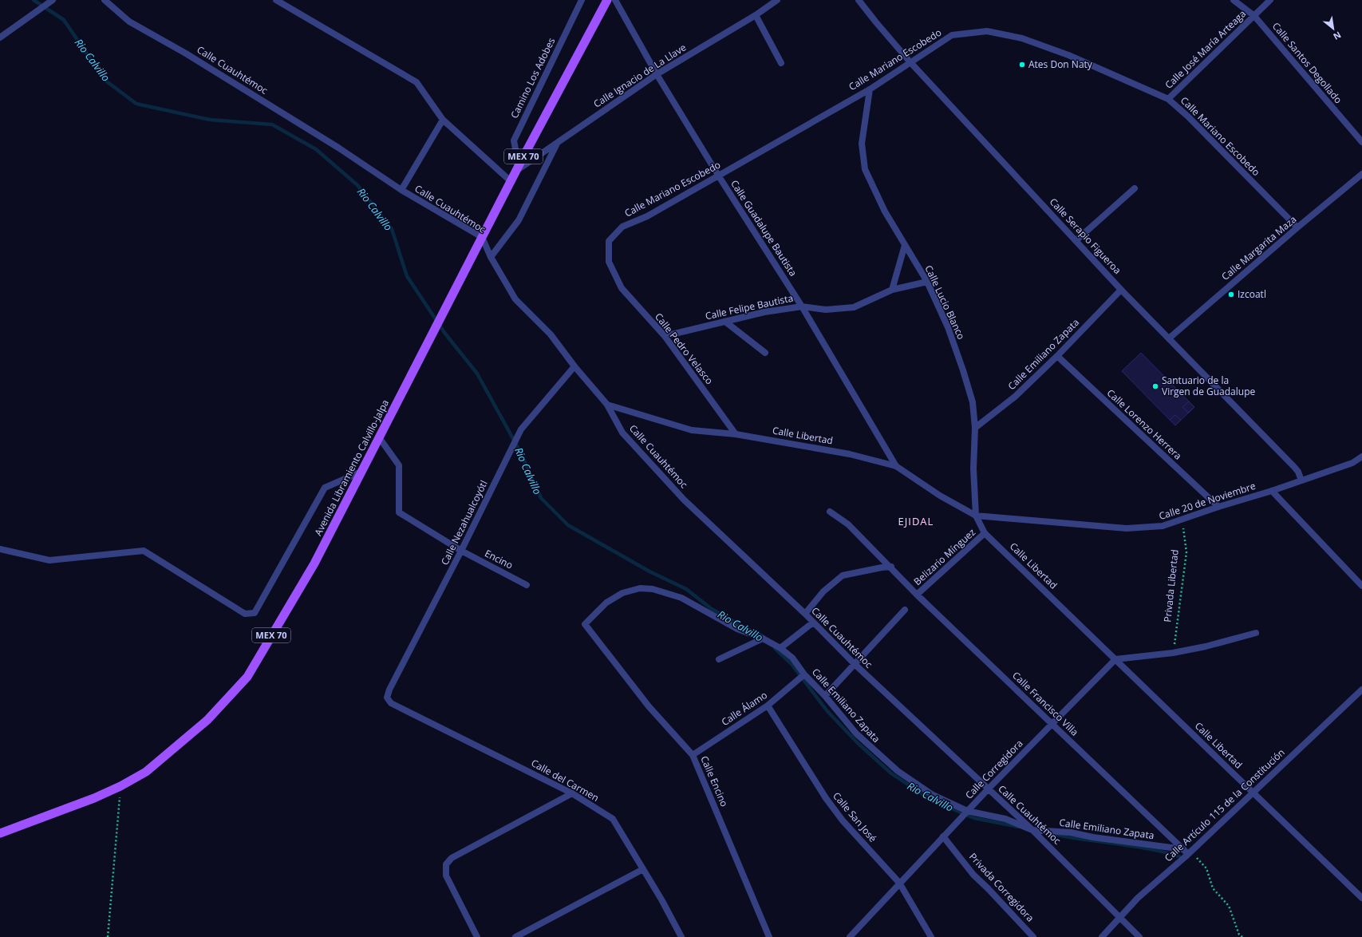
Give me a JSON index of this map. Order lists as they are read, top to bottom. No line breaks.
{"streets":{"main road":["MEX 70","Avenida Libramiento Calvillo-Jalpa"],"street":["Calle José María Arteaga","Calle Mariano Escobedo","Calle Santos Degollado","Calle Cuauhtémoc","Calle Ignacio de La Llave","Camino Los Adobes","Calle Guadalupe Bautista","Calle Serapio Figueroa","Calle Margarita Maza","Calle Lucio Blanco","Calle Felipe Bautista","Calle Pedro Velasco","Calle Emiliano Zapata","Calle Lorenzo Herrera","Calle Libertad","Calle 20 de Noviembre","Calle Nezahualcoyótl","Belizario Mínguez","Encino","Calle Francisco Villa","Calle Álamo","Calle Corregidora","Calle del Carmen","Calle Encino","Calle Artículo 115 de la Constitución","Calle San José","Privada Corregidora"],"path":["Privada Libertad"]},"crossings":[["Calle José María Arteaga","Calle Mariano Escobedo"],["Calle José María Arteaga","Calle Santos Degollado"],["Calle Mariano Escobedo","Calle Guadalupe Bautista"],["Calle Mariano Escobedo","Calle Serapio Figueroa"],["Calle Mariano Escobedo","Calle Margarita Maza"],["Calle Mariano Escobedo","Calle Lucio Blanco"],["Calle Mariano Escobedo","Calle Pedro Velasco"],["Calle Cuauhtémoc","Calle Emiliano Zapata"],["Calle Cuauhtémoc","Calle Libertad"],["Calle Cuauhtémoc","Avenida Libramiento Calvillo-Jalpa"],["Calle Cuauhtémoc","Calle Nezahualcoyótl"],["Calle Cuauhtémoc","Calle Corregidora"],["Calle Cuauhtémoc","Calle Artículo 115 de la Constitución"],["Calle Ignacio de La Llave","Camino Los Adobes"],["Calle Ignacio de La Llave","Calle Guadalupe Bautista"],["Calle Ignacio de La Llave","Avenida Libramiento Calvillo-Jalpa"],["Camino Los Adobes","Avenida Libramiento Calvillo-Jalpa"],["Calle Guadalupe Bautista","Calle Felipe Bautista"],["Calle Guadalupe Bautista","Calle Libertad"],["Calle Serapio Figueroa","Calle Margarita Maza"],["Calle Serapio Figueroa","Calle Emiliano Zapata"],["Calle Serapio Figueroa","Calle 20 de Noviembre"],["Calle Lucio Blanco","Calle Felipe Bautista"],["Calle Lucio Blanco","Calle Emiliano Zapata"],["Calle Lucio Blanco","Calle Libertad"],["Calle Lucio Blanco","Calle 20 de Noviembre"],["Calle Felipe Bautista","Calle Pedro Velasco"],["Calle Pedro Velasco","Calle Libertad"],["Calle Emiliano Zapata","Calle Lorenzo Herrera"],["Calle Emiliano Zapata","Calle Francisco Villa"],["Calle Emiliano Zapata","Calle Álamo"],["Calle Emiliano Zapata","Calle Corregidora"],["Calle Emiliano Zapata","Calle Encino"],["Calle Emiliano Zapata","Calle Artículo 115 de la Constitución"],["Calle Lorenzo Herrera","Calle 20 de Noviembre"],["Calle Libertad","Calle 20 de Noviembre"],["Calle Libertad","Belizario Mínguez"],["Calle Libertad","Calle Corregidora"],["Calle Libertad","Calle Artículo 115 de la Constitución"],["Avenida Libramiento Calvillo-Jalpa","Encino"],["Calle 20 de Noviembre","Privada Libertad"],["Calle Nezahualcoyótl","Encino"],["Calle Nezahualcoyótl","Calle del Carmen"],["Belizario Mínguez","Calle Francisco Villa"],["Calle Francisco Villa","Calle Corregidora"],["Calle Francisco Villa","Calle Artículo 115 de la Constitución"],["Calle Álamo","Calle Encino"],["Calle Álamo","Calle San José"],["Calle Corregidora","Calle San José"],["Calle Corregidora","Privada Corregidora"]],"districts":["EJIDAL"],"water":["Rio Calvillo"],"places":["Ates Don Naty","Izcoatl","Santuario de la Virgen de Guadalupe"],"north":"bottom right"}
